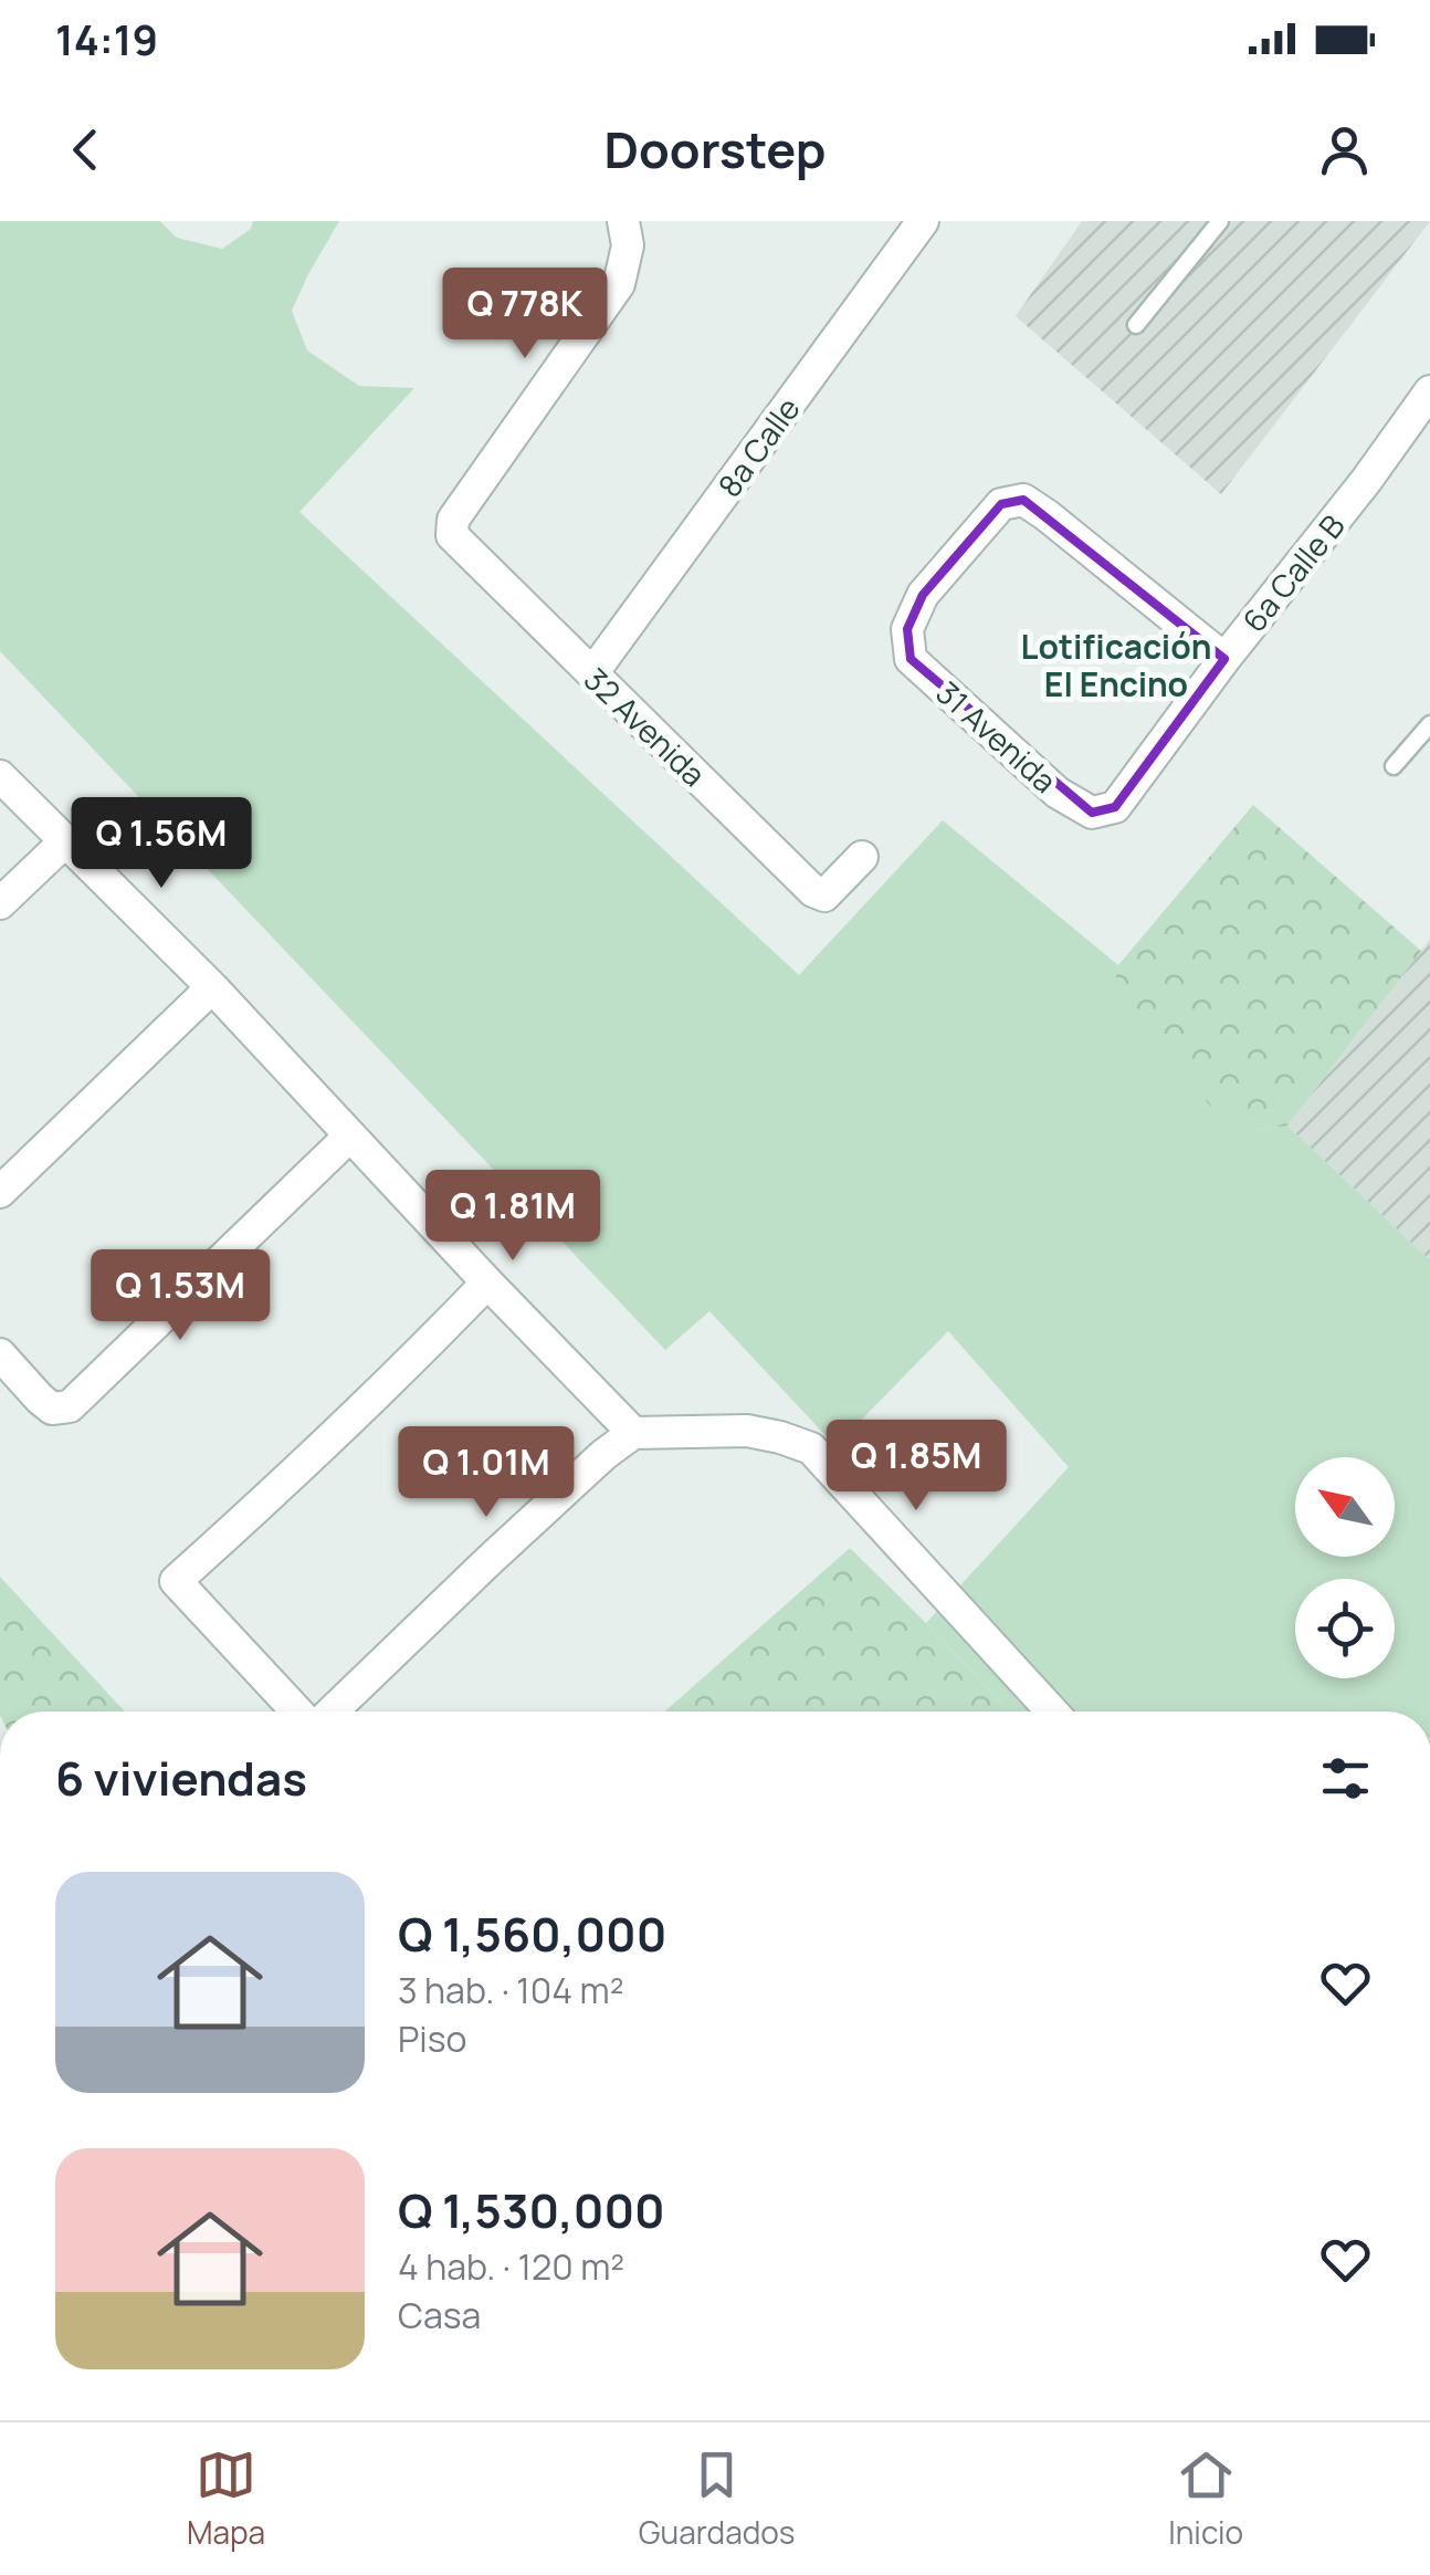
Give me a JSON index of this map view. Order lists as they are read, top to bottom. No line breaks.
{"streets":{"street":["8a Calle","6a Calle B","32 Avenida","31 Avenida"]},"crossings":[["8a Calle","32 Avenida"],["6a Calle B","31 Avenida"]],"districts":["Lotificación El Encino"],"north":"top left","page":{"status":"14:19","header":"Doorstep","price":["Q 778K","Q 1.56M","Q 1.81M","Q 1.53M","Q 1.85M","Q 1.01M"],"heading":"6 viviendas","list":[{"name":"Q 1,560,000","note":"3 hab. · 104 m² · Piso"},{"name":"Q 1,530,000","note":"4 hab. · 120 m² · Casa"}],"tabs":["Mapa","Guardados","Inicio"]}}
